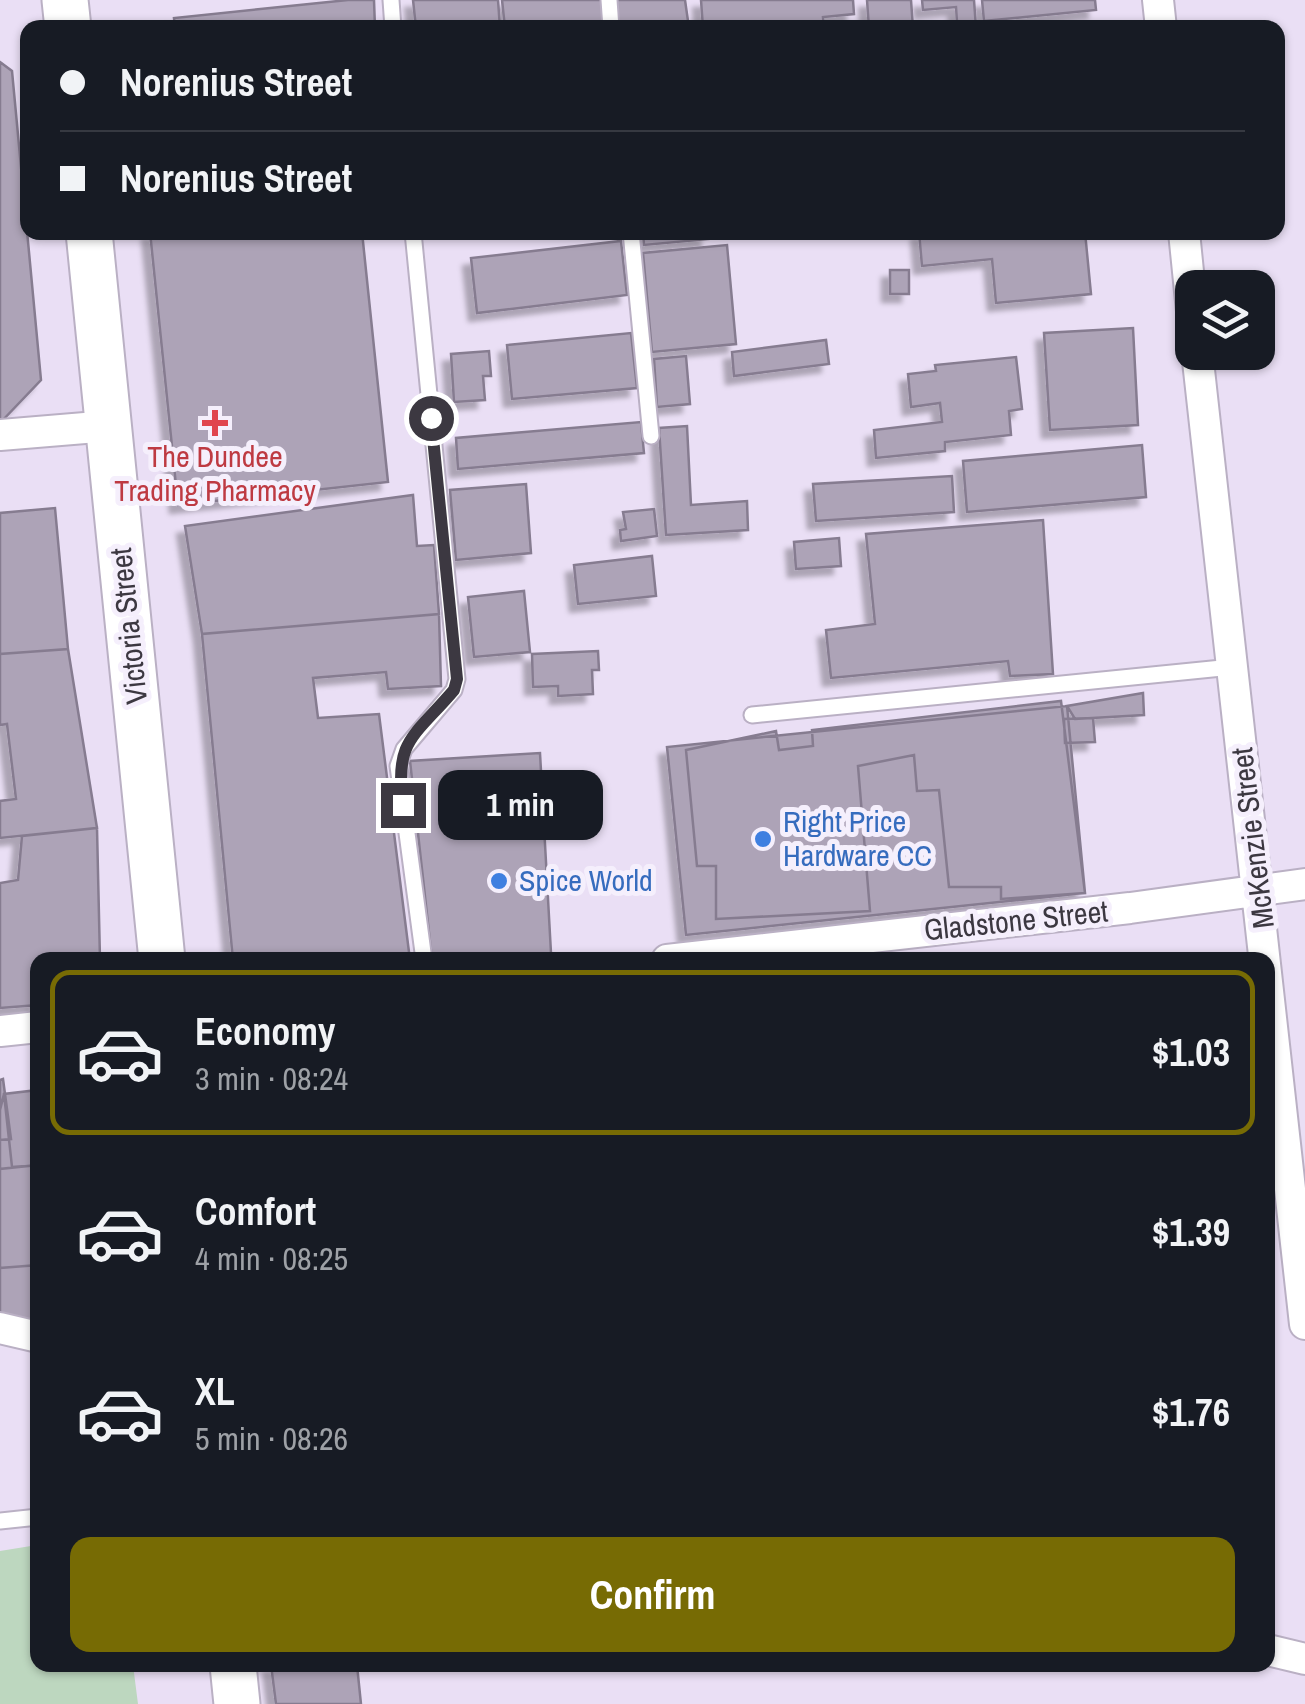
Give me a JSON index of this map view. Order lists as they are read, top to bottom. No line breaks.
{"streets":{"main road":["Victoria Street"],"street":["McKenzie Street","Gladstone Street"]},"crossings":[["McKenzie Street","Gladstone Street"]],"places":{"health":["The Dundee Trading Pharmacy"],"other":["Right Price Hardware CC","Spice World"]},"page":{"banner":["Norenius Street","Norenius Street"],"bubble":"1 min","list":[{"name":"Economy","note":"3 min · 08:24","value":"$1.03"},{"name":"Comfort","note":"4 min · 08:25","value":"$1.39"},{"name":"XL","note":"5 min · 08:26","value":"$1.76"}],"buttons":"Confirm"}}
